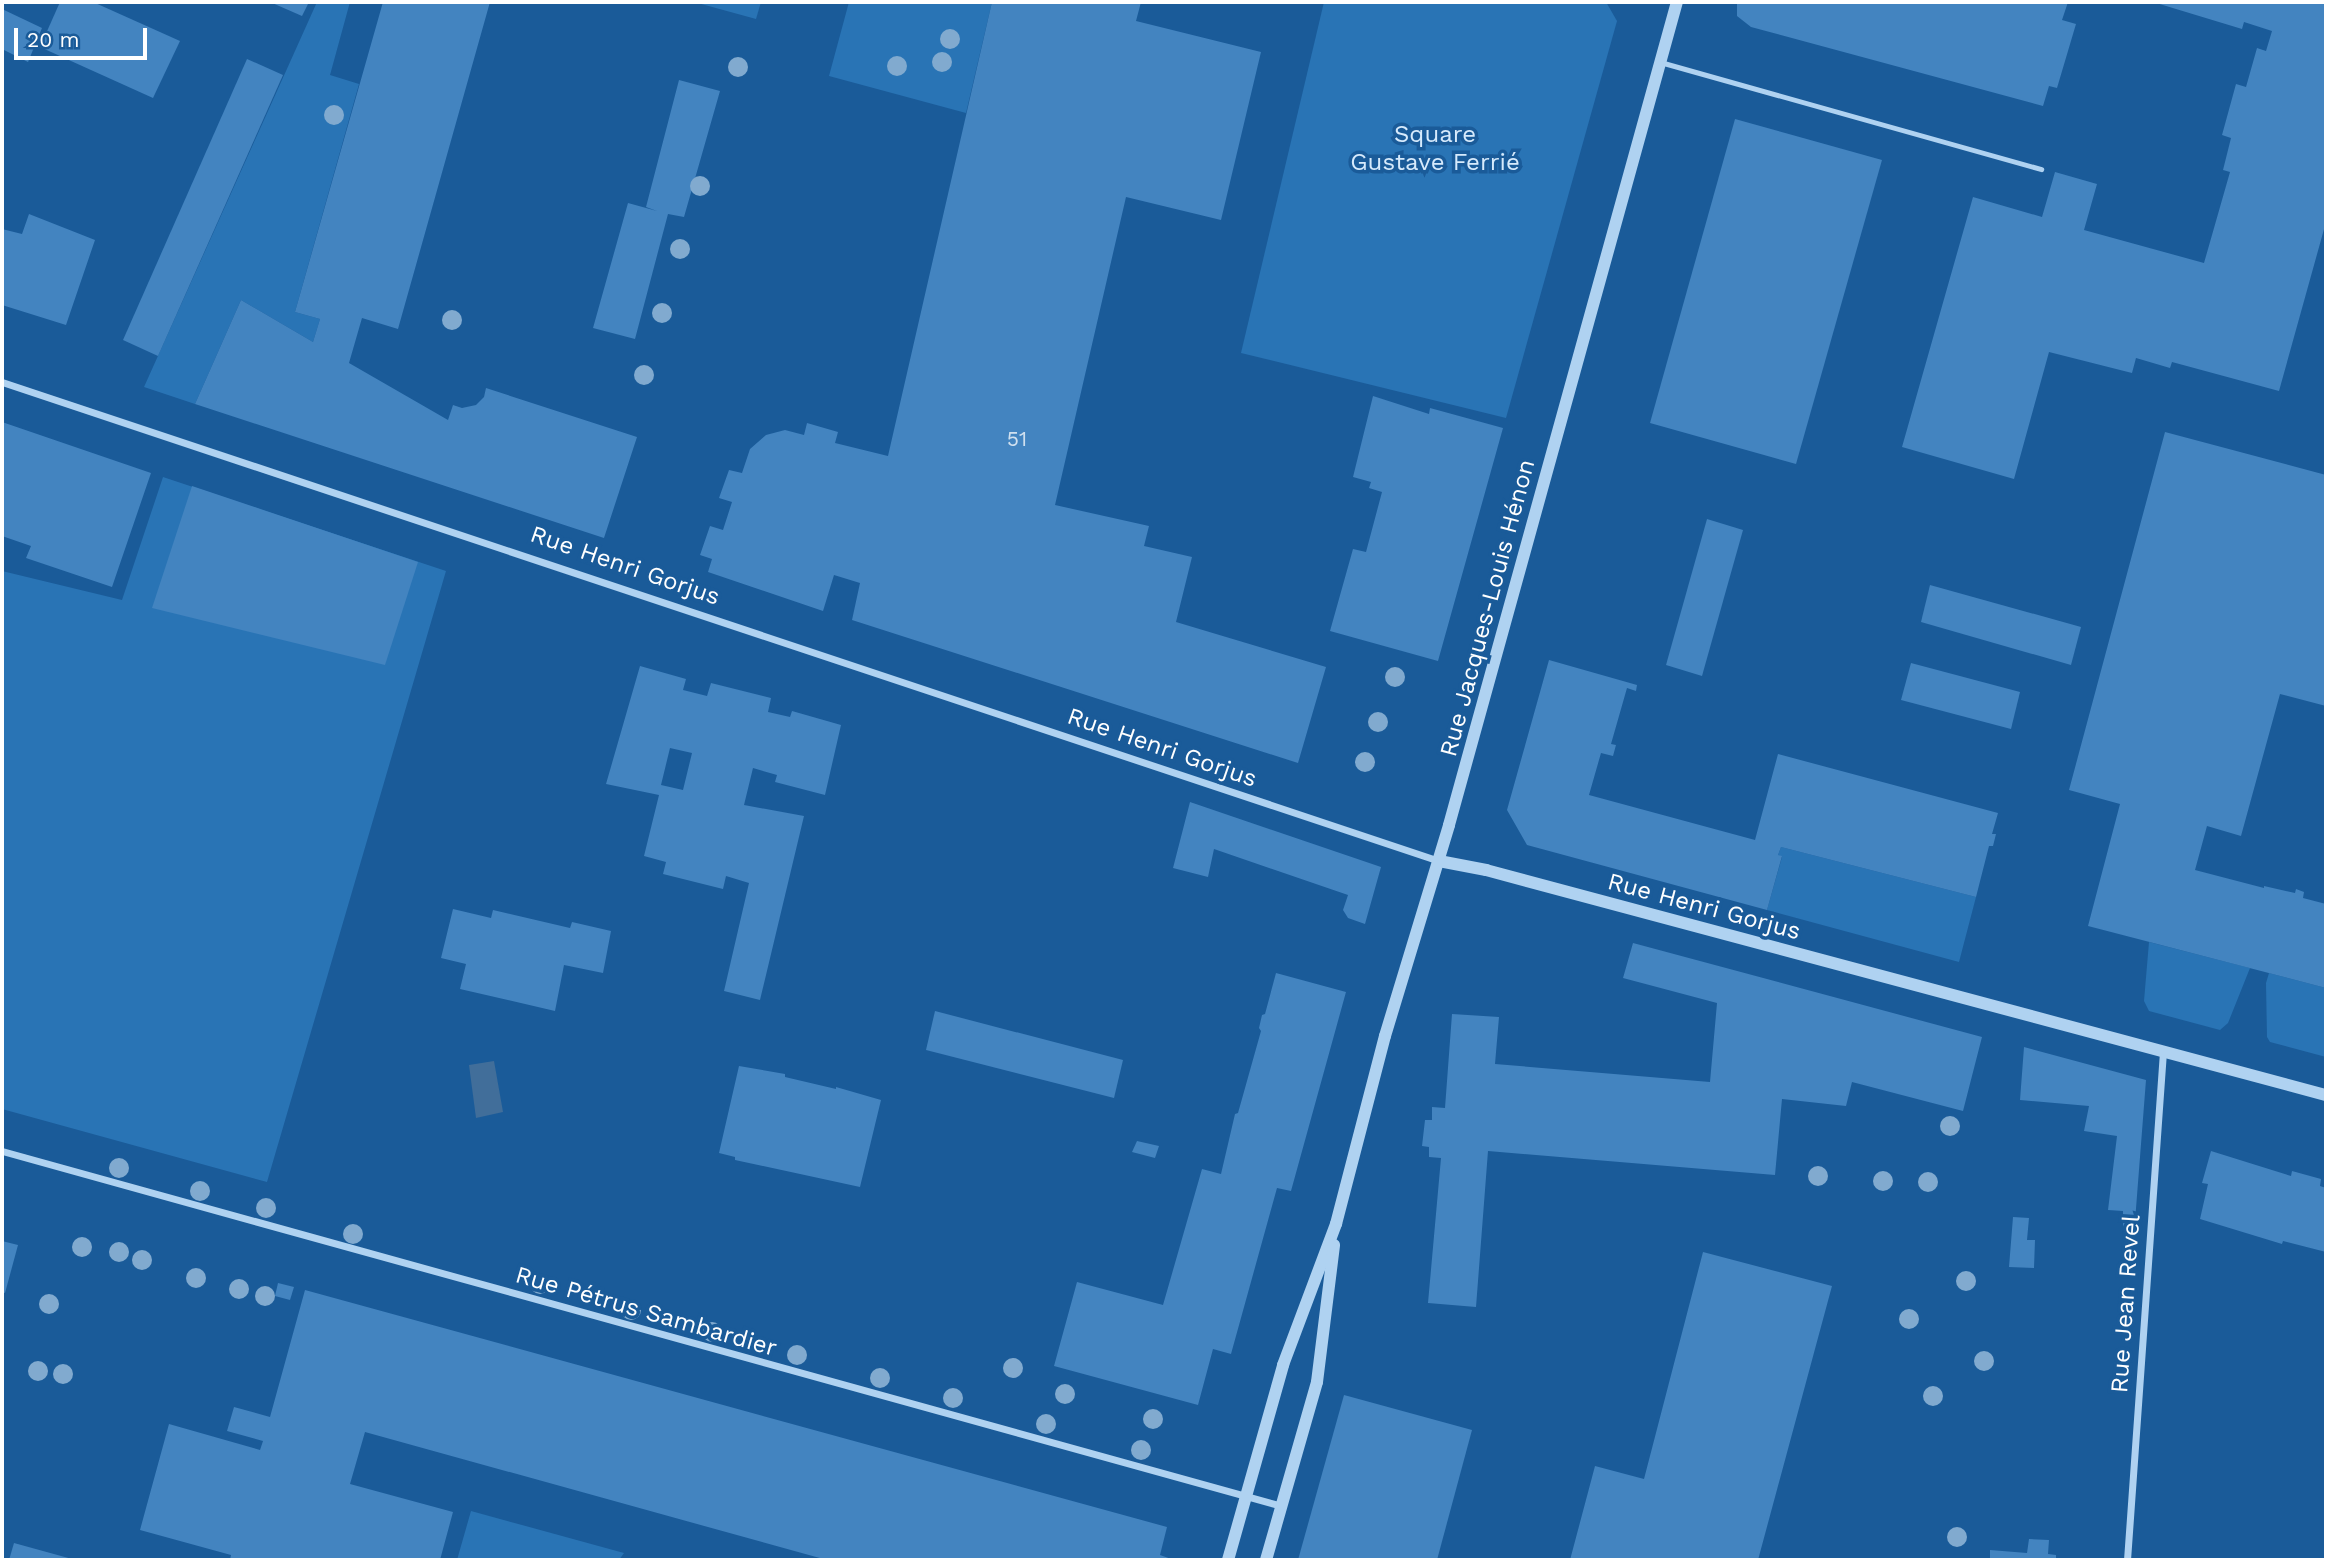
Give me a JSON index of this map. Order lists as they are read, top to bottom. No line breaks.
{"streets":{"street":["Rue Henri Gorjus","Rue Jacques-Louis Hénon","Rue Jean Revel","Rue Pétrus Sambardier"]},"crossings":[["Rue Henri Gorjus","Rue Jacques-Louis Hénon"],["Rue Henri Gorjus","Rue Jean Revel"],["Rue Jacques-Louis Hénon","Rue Pétrus Sambardier"]],"parks":["Square Gustave Ferrié"],"house_numbers":["51"],"scale_bar":"20 m"}
